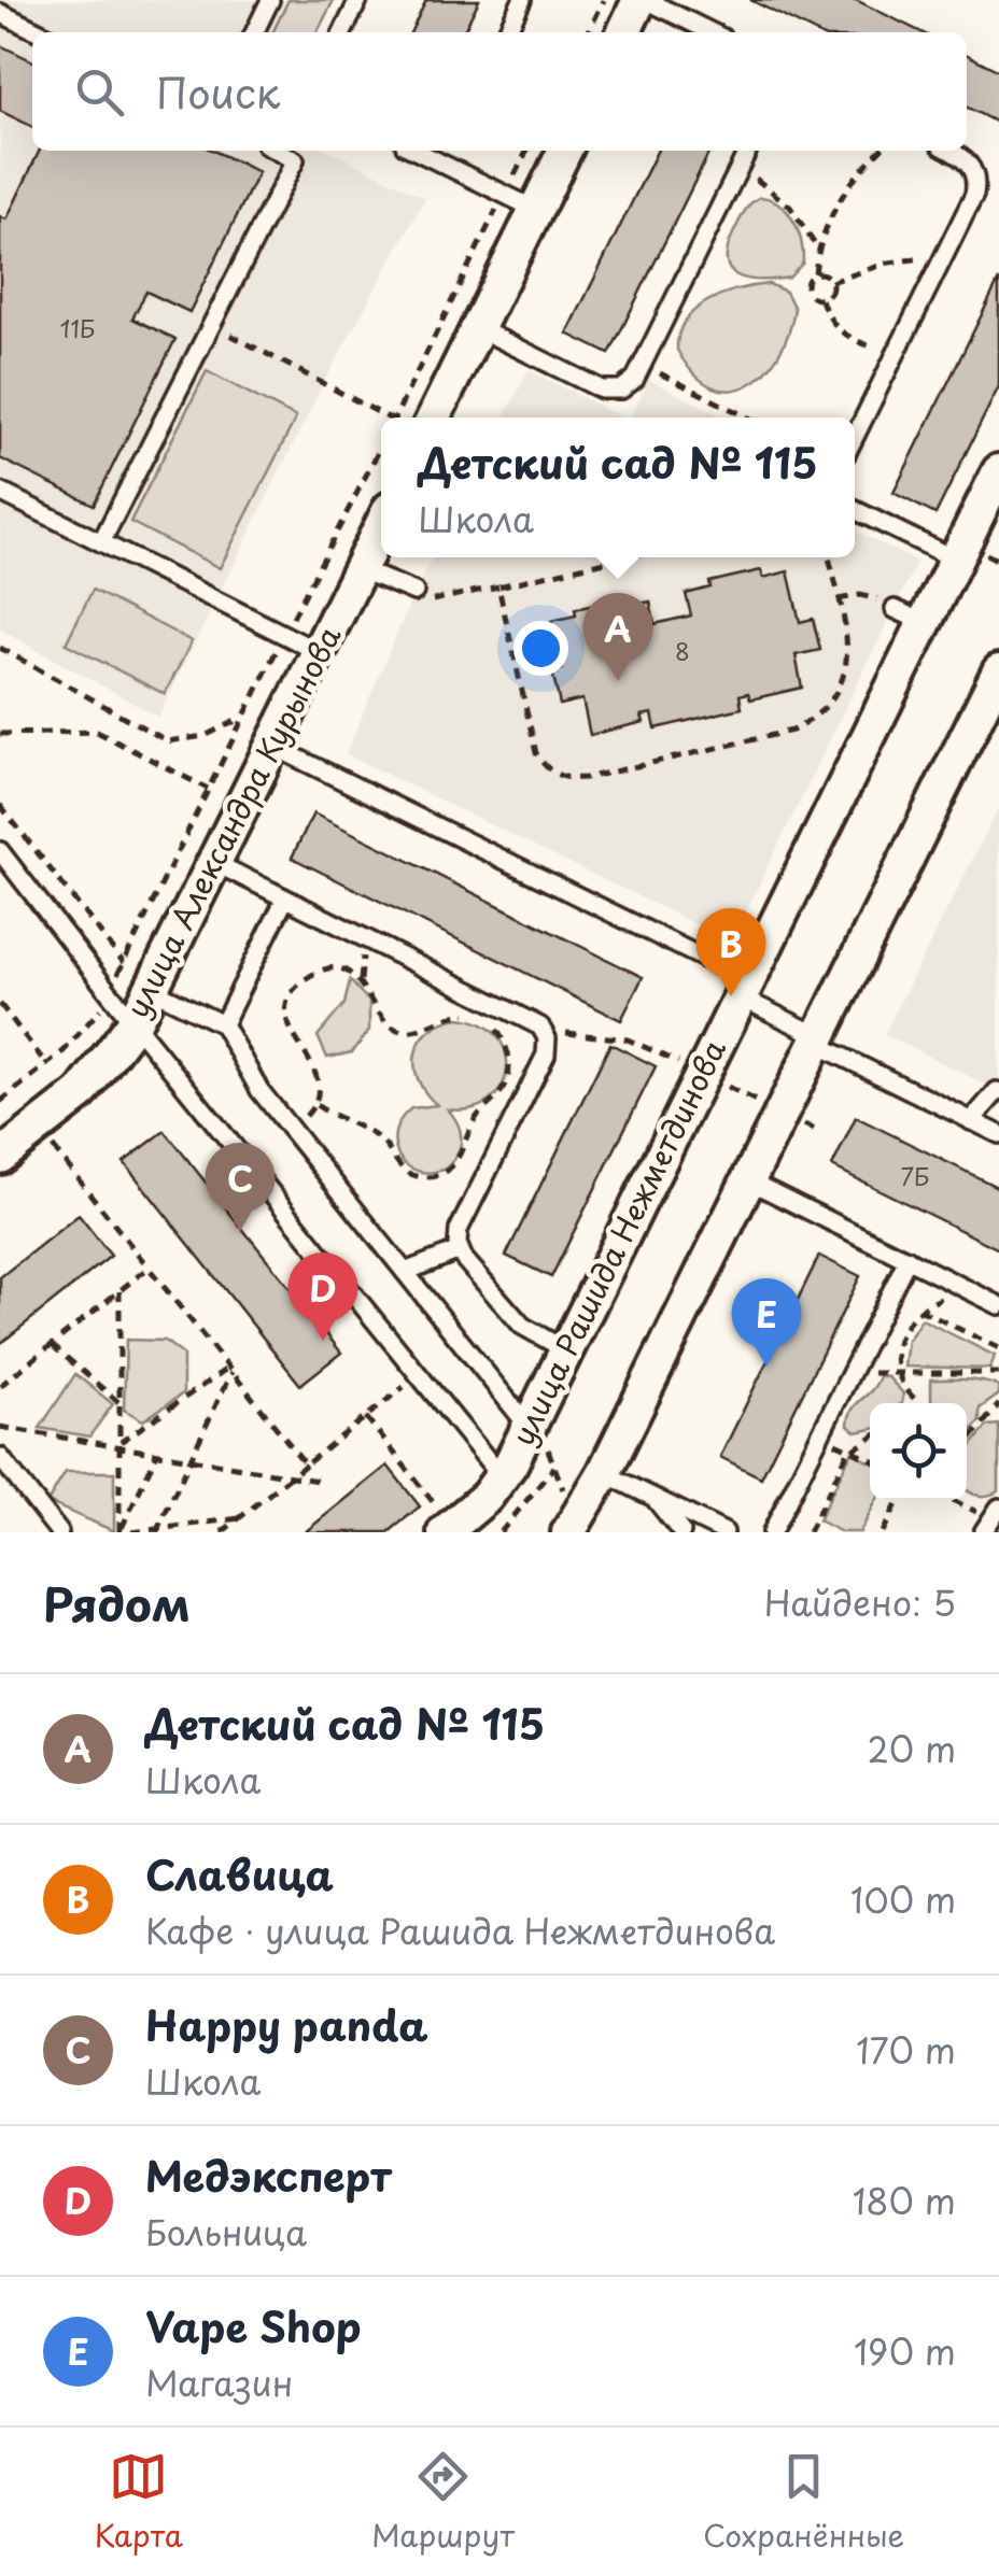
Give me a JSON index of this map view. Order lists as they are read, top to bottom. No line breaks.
{"streets":{"street":["улица Александра Курынова","улица Рашида Нежметдинова"]},"house_numbers":["11Б","8","7Б"],"page":{"search":"Поиск","popup":["Детский сад № 115","Школа"],"pins":["A","B","C","D","E"],"heading":["Рядом","Найдено: 5"],"list":[{"mark":"A","name":"Детский сад № 115","note":"Школа","value":"20 m"},{"mark":"B","name":"Славица","note":"Кафе · улица Рашида Нежметдинова","value":"100 m"},{"mark":"C","name":"Happy panda","note":"Школа","value":"170 m"},{"mark":"D","name":"Медэксперт","note":"Больница","value":"180 m"},{"mark":"E","name":"Vape Shop","note":"Магазин","value":"190 m"}],"nav":["Карта","Маршрут","Сохранённые"]}}
